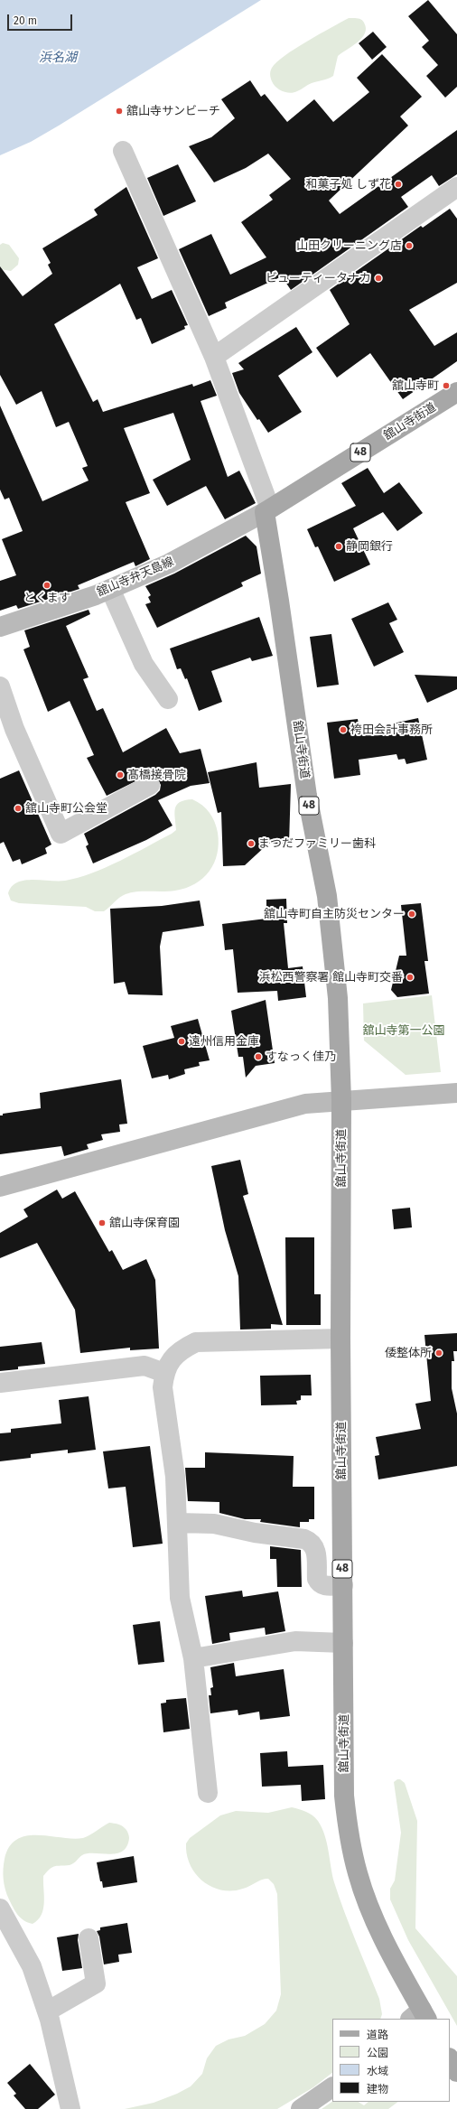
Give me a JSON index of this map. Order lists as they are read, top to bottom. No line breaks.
{"streets":{"main road":["舘山寺街道","48"],"street":["舘山寺弁天島線"]},"crossings":[["舘山寺街道","舘山寺弁天島線"]],"water":["浜名湖"],"parks":["舘山寺第一公園"],"places":["舘山寺サンビーチ","和菓子処 しず花","山田クリーニング店","ビューティータナカ","舘山寺町","静岡銀行","とくます","袴田会計事務所","髙橋接骨院","舘山寺町公会堂","まつだファミリー歯科","舘山寺町自主防災センター","浜松西警察署 館山寺町交番","遠州信用金庫","すなっく佳乃","舘山寺保育園","倭整体所"],"legend":["道路","公園","水域","建物"],"scale_bar":"20 m"}
